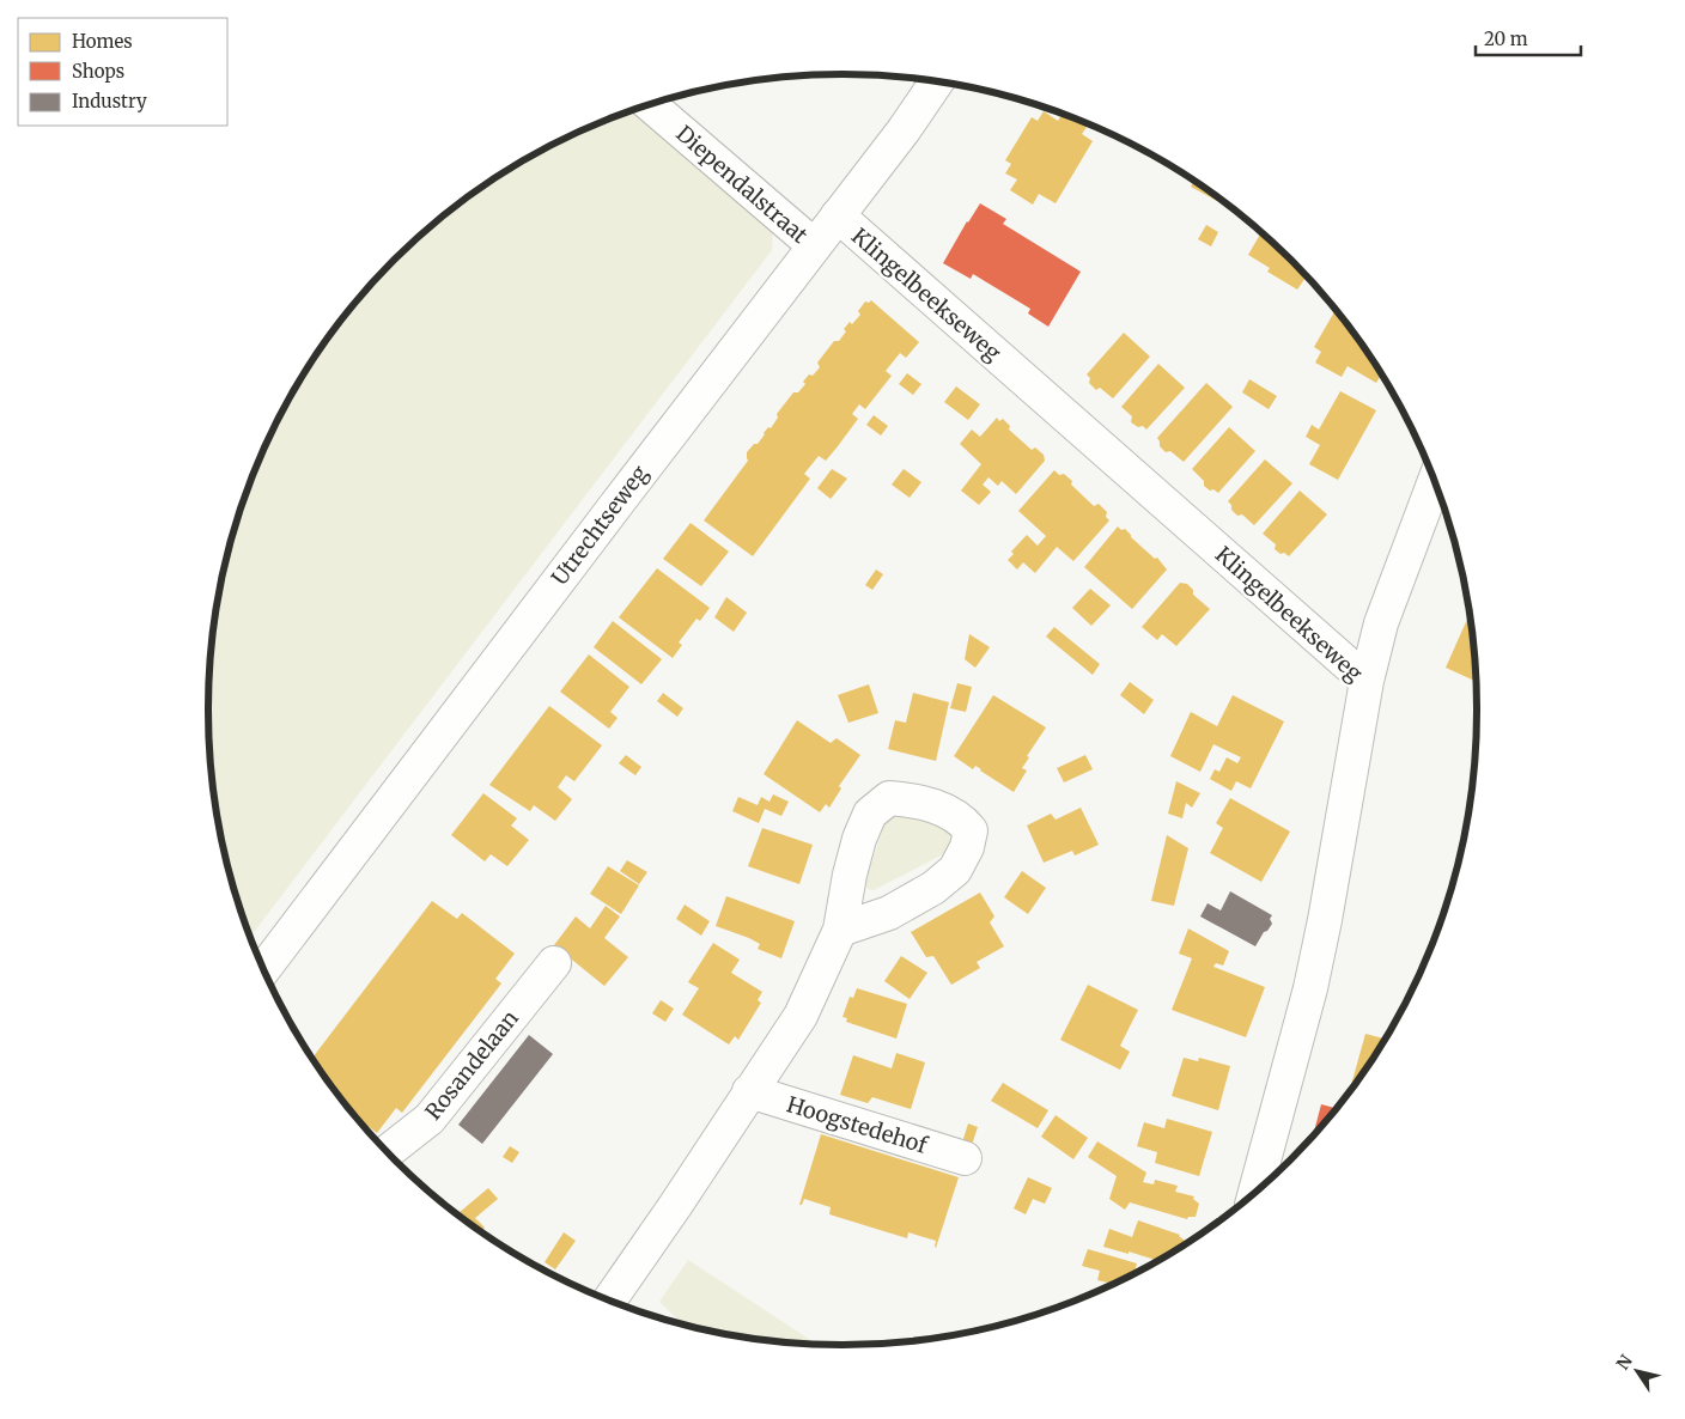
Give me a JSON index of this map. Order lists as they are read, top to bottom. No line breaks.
{"streets":{"street":["Diependalstraat","Klingelbeekseweg","Utrechtseweg","Rosandelaan","Hoogstedehof"]},"crossings":[["Diependalstraat","Utrechtseweg"],["Klingelbeekseweg","Utrechtseweg"]],"legend":["Homes","Shops","Industry"],"scale_bar":"20 m","north":"top left"}
